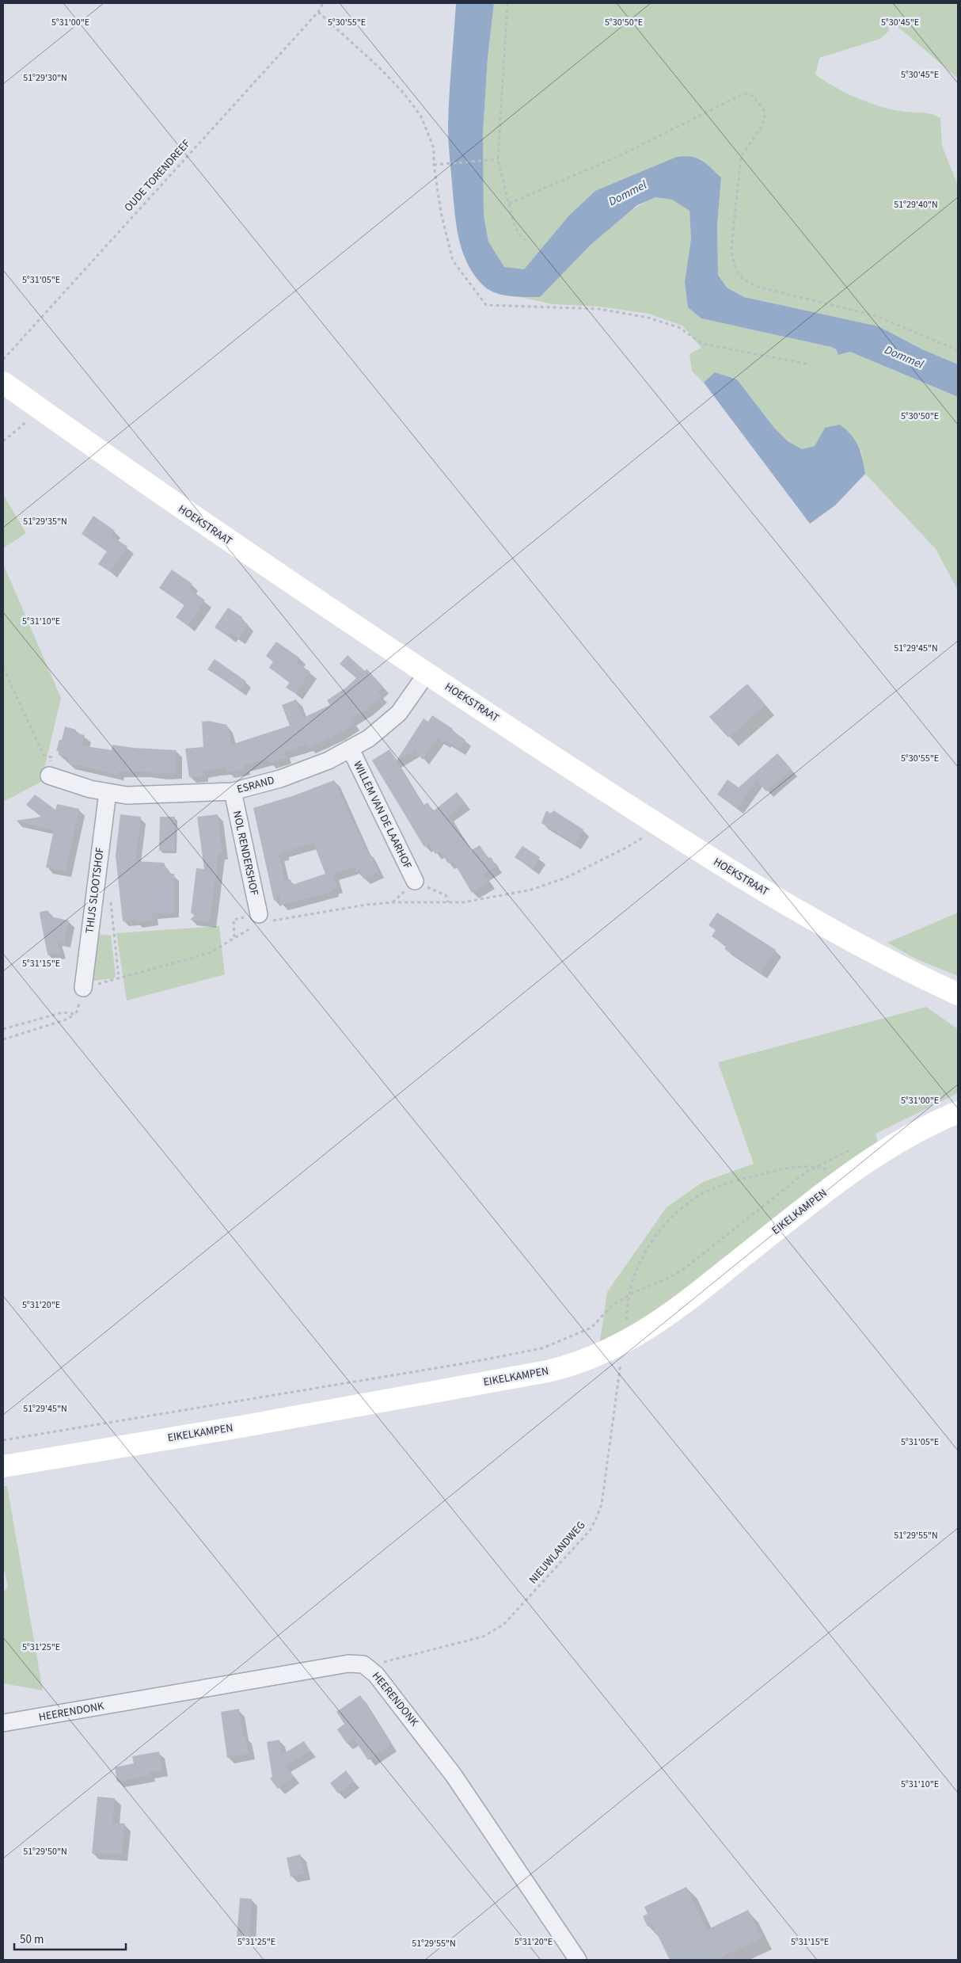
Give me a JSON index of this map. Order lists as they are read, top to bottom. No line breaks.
{"streets":{"street":["HOEKSTRAAT","ESRAND","WILLEM VAN DE LAARHOF","NOL RENDERSHOF","THIJS SLOOTSHOF","EIKELKAMPEN","HEERENDONK"],"path":["OUDE TORENDREEF","NIEUWLANDWEG"]},"crossings":[["HOEKSTRAAT","ESRAND"],["ESRAND","WILLEM VAN DE LAARHOF"],["ESRAND","NOL RENDERSHOF"],["ESRAND","THIJS SLOOTSHOF"],["EIKELKAMPEN","NIEUWLANDWEG"],["NIEUWLANDWEG","HEERENDONK"]],"water":["Dommel"],"scale_bar":"50 m","coordinates":["5°31'00\"E","5°30'55\"E","5°30'45\"E","5°30'50\"E","51°29'30\"N","51°29'40\"N","5°31'05\"E","51°29'35\"N","5°31'10\"E","51°29'45\"N","5°31'15\"E","5°31'20\"E","51°29'55\"N","5°31'25\"E","51°29'50\"N"]}
